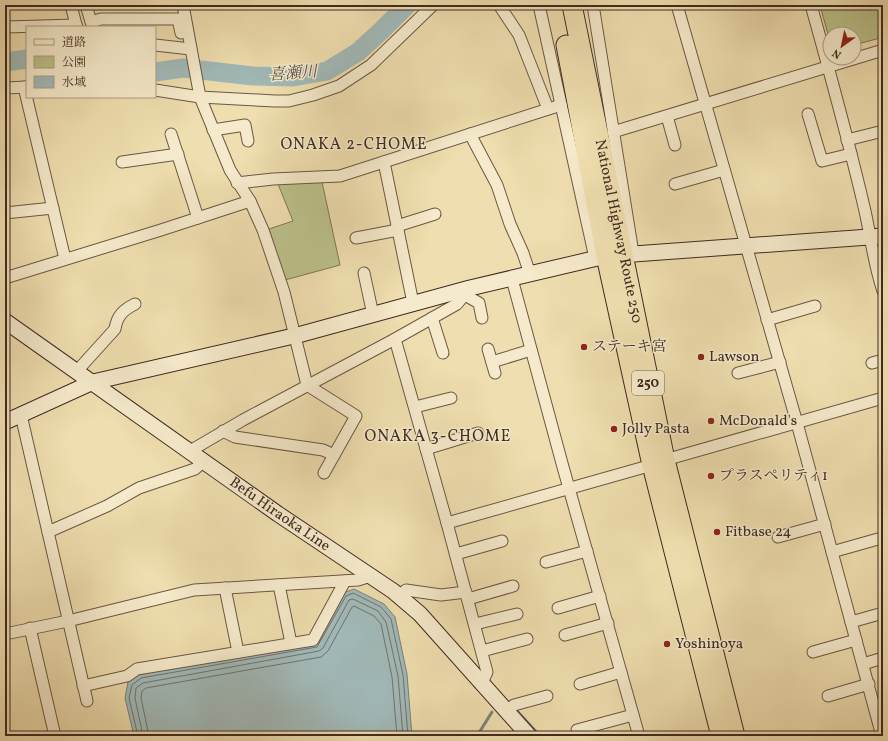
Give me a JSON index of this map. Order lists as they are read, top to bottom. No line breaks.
{"streets":{"highway":["National Highway Route 250","250"],"street":["Befu Hiraoka Line"]},"districts":["ONAKA 2-CHOME","ONAKA 3-CHOME"],"water":["喜瀬川"],"places":["ステーキ宮","Lawson","McDonald's","Jolly Pasta","プラスペリティ1","Fitbase 24","Yoshinoya"],"legend":["道路","公園","水域"],"north":"bottom left"}
